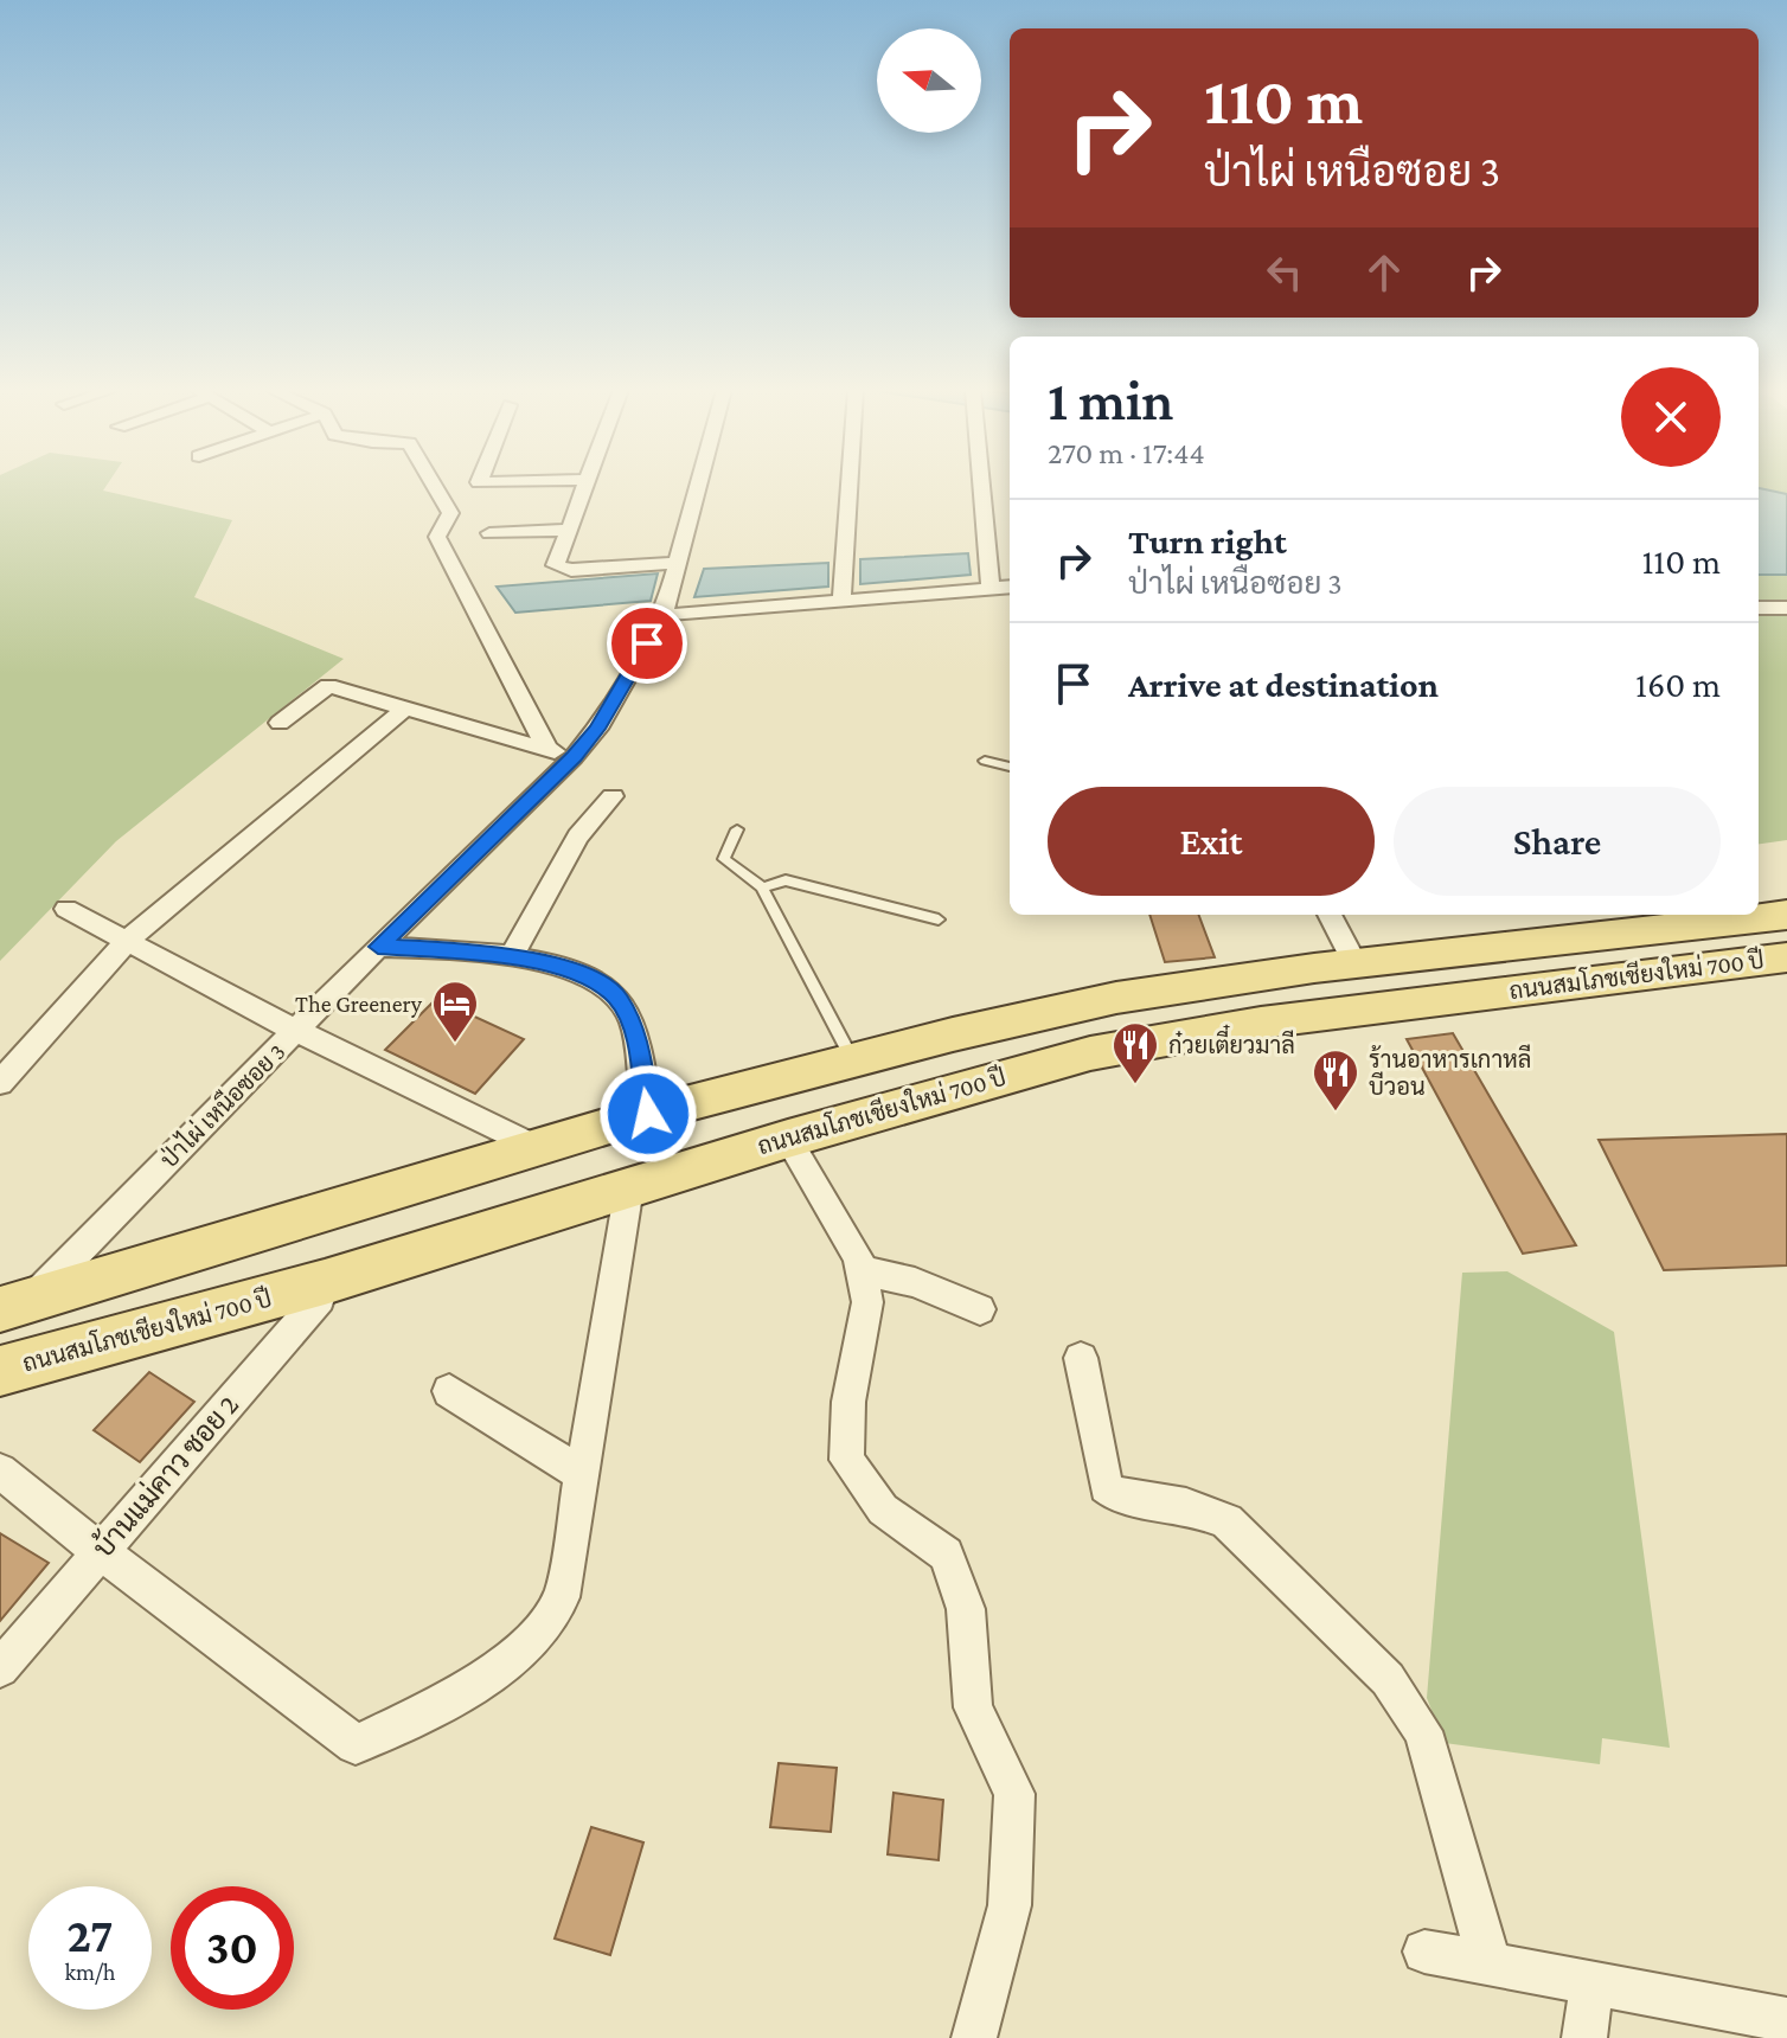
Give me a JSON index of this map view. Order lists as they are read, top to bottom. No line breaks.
{"streets":{"main road":["ถนนสมโภชเชียงใหม่ 700 ปี"],"street":["ป่าไผ่ เหนือซอย 3","บ้านแม่คาว ซอย 2"]},"crossings":[["ถนนสมโภชเชียงใหม่ 700 ปี","ป่าไผ่ เหนือซอย 3"],["ถนนสมโภชเชียงใหม่ 700 ปี","บ้านแม่คาว ซอย 2"]],"places":{"hotel":["The Greenery"],"restaurant":["ก๋วยเตี๋ยวมาลี","ร้านอาหารเกาหลี บีวอน"]},"north":"left","page":{"turn":["110 m","ป่าไผ่ เหนือซอย 3"],"heading":["1 min","270 m · 17:44"],"list":[{"name":"Turn right","note":"ป่าไผ่ เหนือซอย 3","value":"110 m"},{"name":"Arrive at destination","value":"160 m"}],"buttons":["Exit","Share"],"speed":"27 km/h","limit":"30"}}
